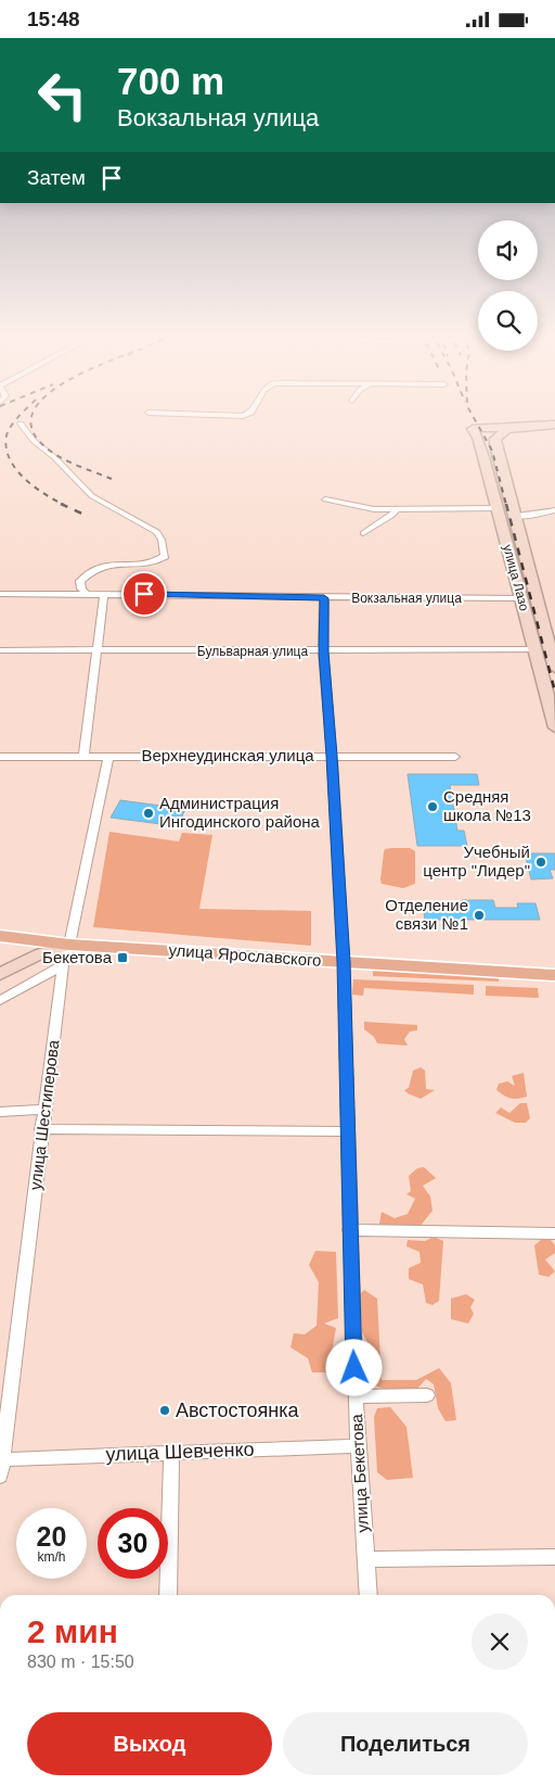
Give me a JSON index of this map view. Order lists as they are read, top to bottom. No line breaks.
{"streets":{"main road":["улица Лазо","улица Ярославского"],"street":["Вокзальная улица","Бульварная улица","Верхнеудинская улица","улица Шестиперова","улица Шевченко","улица Бекетова"]},"crossings":[["улица Лазо","Вокзальная улица"],["улица Лазо","Бульварная улица"],["Вокзальная улица","улица Бекетова"],["Бульварная улица","улица Бекетова"],["Верхнеудинская улица","улица Шестиперова"],["Верхнеудинская улица","улица Бекетова"],["улица Ярославского","улица Шестиперова"],["улица Ярославского","улица Бекетова"],["улица Шестиперова","улица Шевченко"],["улица Шевченко","улица Бекетова"]],"places":{"other":["Средняя школа №13","Администрация Ингодинского района","Учебный центр \"Лидер\"","Отделение связи №1","Австостоянка"],"transit":["Бекетова"]},"page":{"status":"15:48","turn":["700 m","Вокзальная улица"],"then":"Затем","speed":"20 km/h","limit":"30","heading":["2 мин","830 m · 15:50"],"buttons":["Выход","Поделиться"]}}
